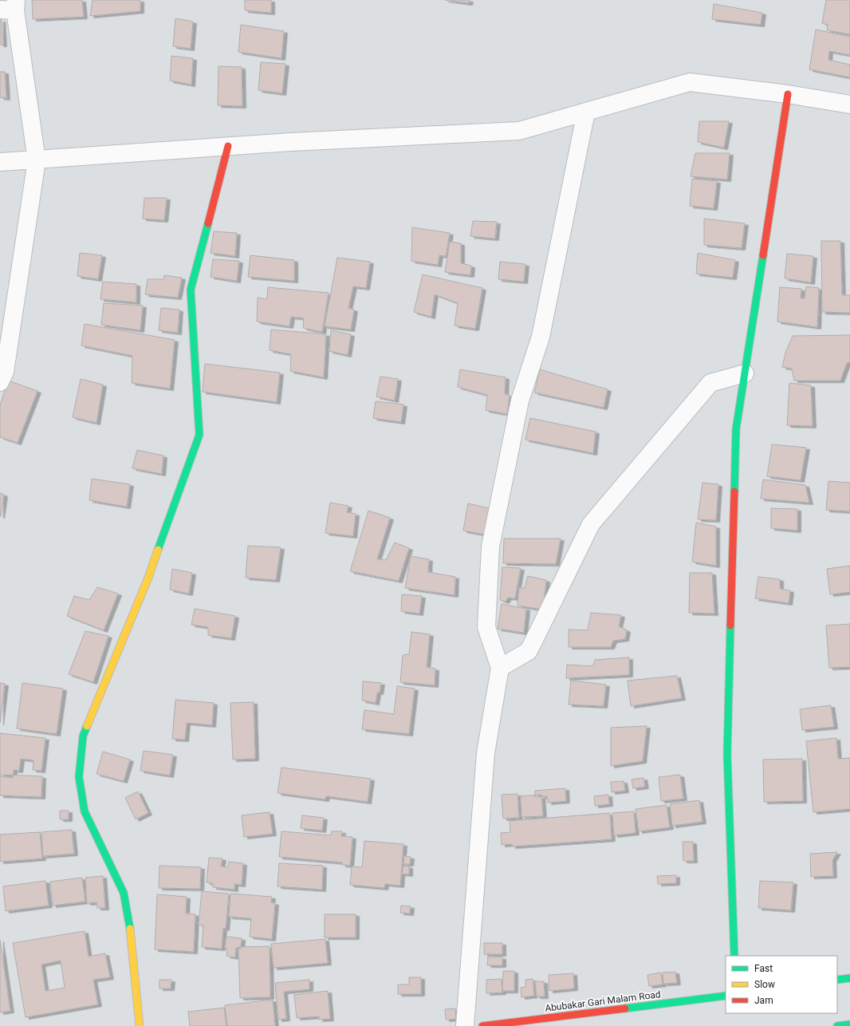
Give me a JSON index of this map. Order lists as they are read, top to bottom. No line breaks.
{"streets":{"street":["Abubakar Gari Malam Road"]},"legend":["Fast","Slow","Jam"]}
